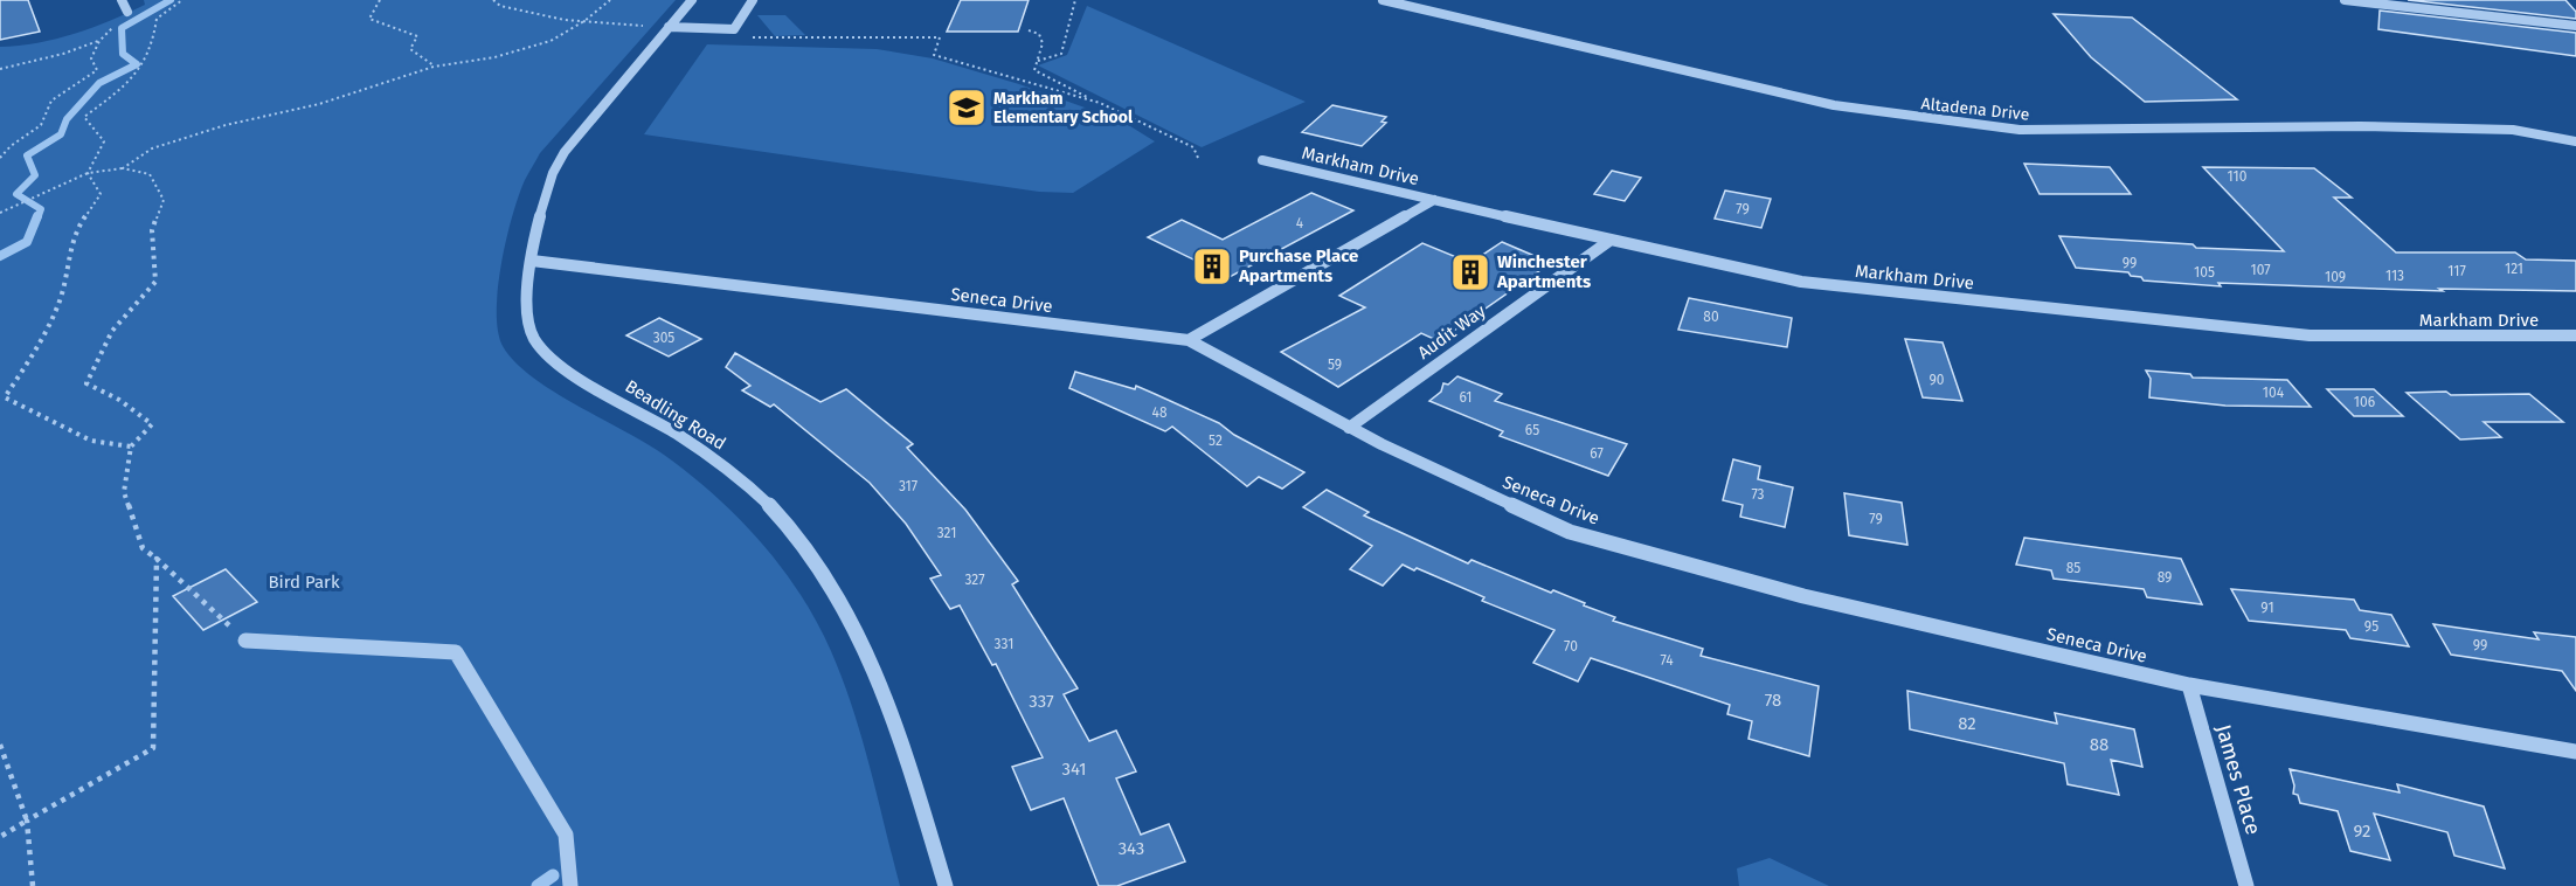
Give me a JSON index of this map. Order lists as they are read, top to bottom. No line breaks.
{"streets":{"street":["Altadena Drive","Markham Drive","Seneca Drive","Audit Way","Beadling Road","James Place"]},"crossings":[["Markham Drive","Audit Way"],["Seneca Drive","Audit Way"],["Seneca Drive","Beadling Road"],["Seneca Drive","James Place"]],"parks":["Bird Park"],"places":{"school or university":["Markham Elementary School"],"building":["Purchase Place Apartments","Winchester Apartments"]},"house_numbers":["110","79","4","99","121","107","117","105","113","109","80","305","59","90","104","61","106","48","65","52","67","317","73","79","321","85","89","327","91","95","331","99","70","74","78","337","82","88","341","92","343"]}
